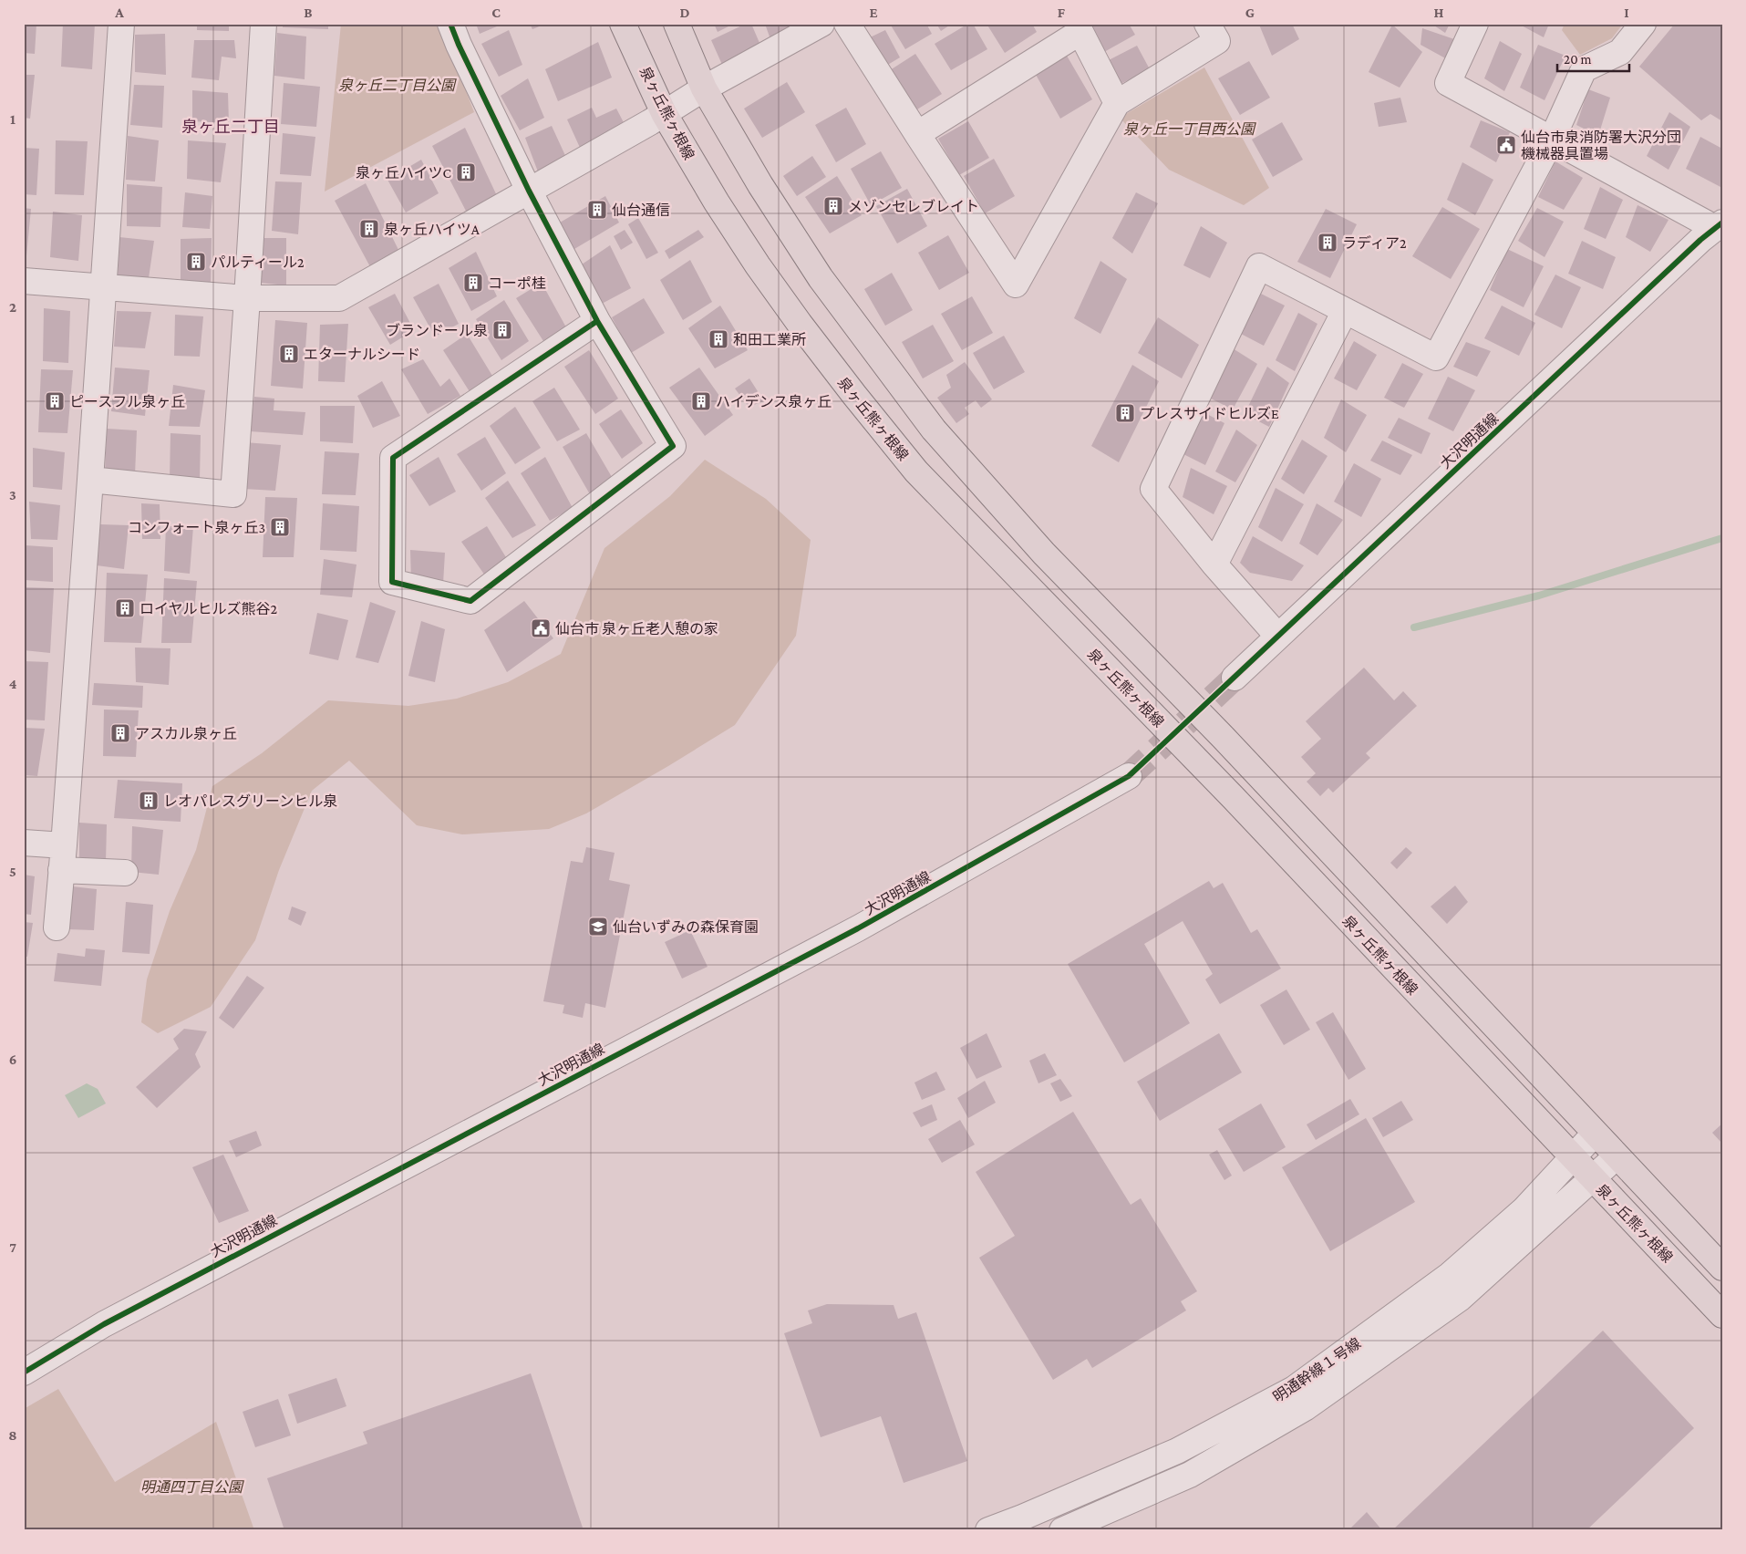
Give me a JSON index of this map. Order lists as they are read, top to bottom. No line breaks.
{"streets":{"main road":["泉ヶ丘熊ヶ根線"],"street":["大沢明通線","明通幹線１号線"]},"crossings":[["泉ヶ丘熊ヶ根線","明通幹線１号線"]],"districts":["泉ヶ丘二丁目"],"parks":["泉ヶ丘二丁目公園","泉ヶ丘一丁目西公園","明通四丁目公園"],"places":{"public building":["仙台市泉消防署大沢分団 機械器具置場","仙台市 泉ヶ丘老人憩の家"],"building":["泉ヶ丘ハイツC","メゾンセレブレイト","仙台通信","泉ヶ丘ハイツA","ラディア2","パルティール2","コーポ桂","ブランドール泉","和田工業所","エターナルシード","ピースフル泉ヶ丘","ハイデンス泉ヶ丘","プレスサイドヒルズE","コンフォート泉ヶ丘3","ロイヤルヒルズ熊谷2","アスカル泉ヶ丘","レオパレスグリーンヒル泉"],"school or university":["仙台いずみの森保育園"]},"scale_bar":"20 m","grid":{"columns":["A","B","C","D","E","F","G","H","I"],"rows":["1","2","3","4","5","6","7","8"]}}
